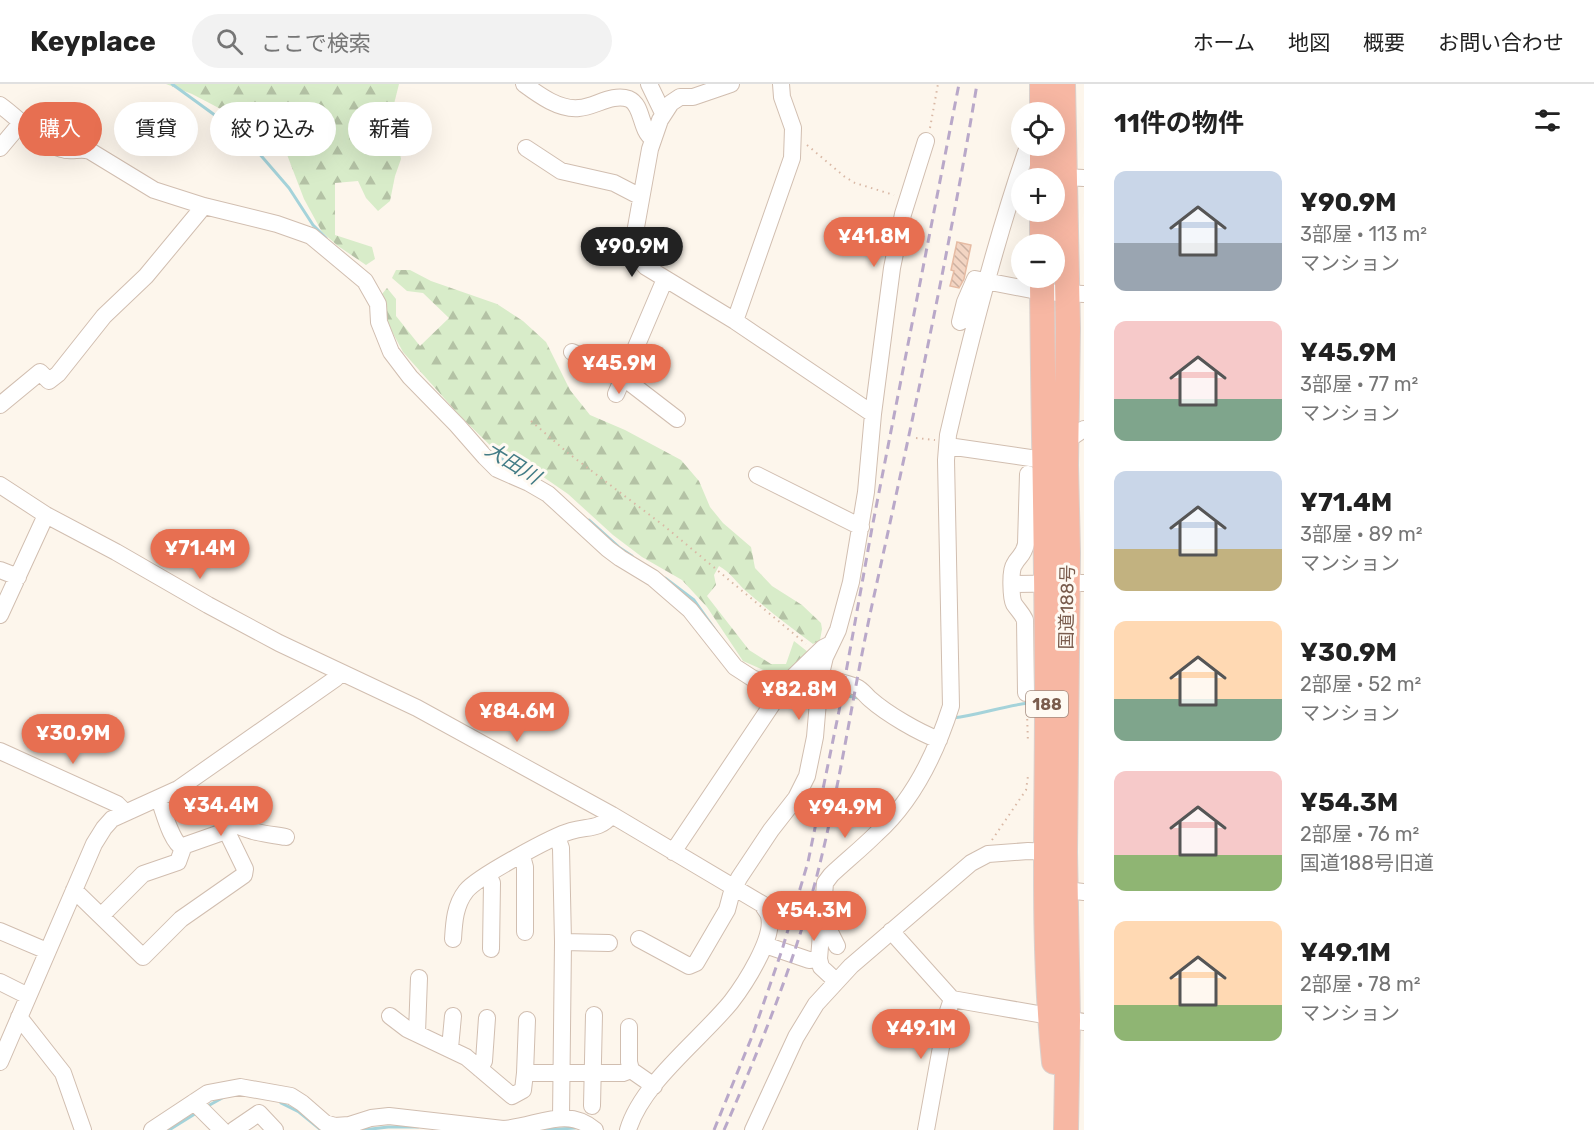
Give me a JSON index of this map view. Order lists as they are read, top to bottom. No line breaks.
{"streets":{"highway":["国道188号","188"]},"water":["大田川"],"page":{"header":"Keyplace","search":"ここで検索","nav":["ホーム","地図","概要","お問い合わせ"],"heading":"11件の物件","map_buttons":["+","−"],"chip":["購入","賃貸","絞り込み","新着"],"list":[{"name":"¥90.9M","note":"3部屋 · 113 m² · マンション"},{"name":"¥45.9M","note":"3部屋 · 77 m² · マンション"},{"name":"¥71.4M","note":"3部屋 · 89 m² · マンション"},{"name":"¥30.9M","note":"2部屋 · 52 m² · マンション"},{"name":"¥54.3M","note":"2部屋 · 76 m² · 国道188号旧道"},{"name":"¥49.1M","note":"2部屋 · 78 m² · マンション"}],"price":["¥41.8M","¥90.9M","¥45.9M","¥71.4M","¥82.8M","¥84.6M","¥30.9M","¥34.4M","¥94.9M","¥54.3M","¥49.1M"]}}
